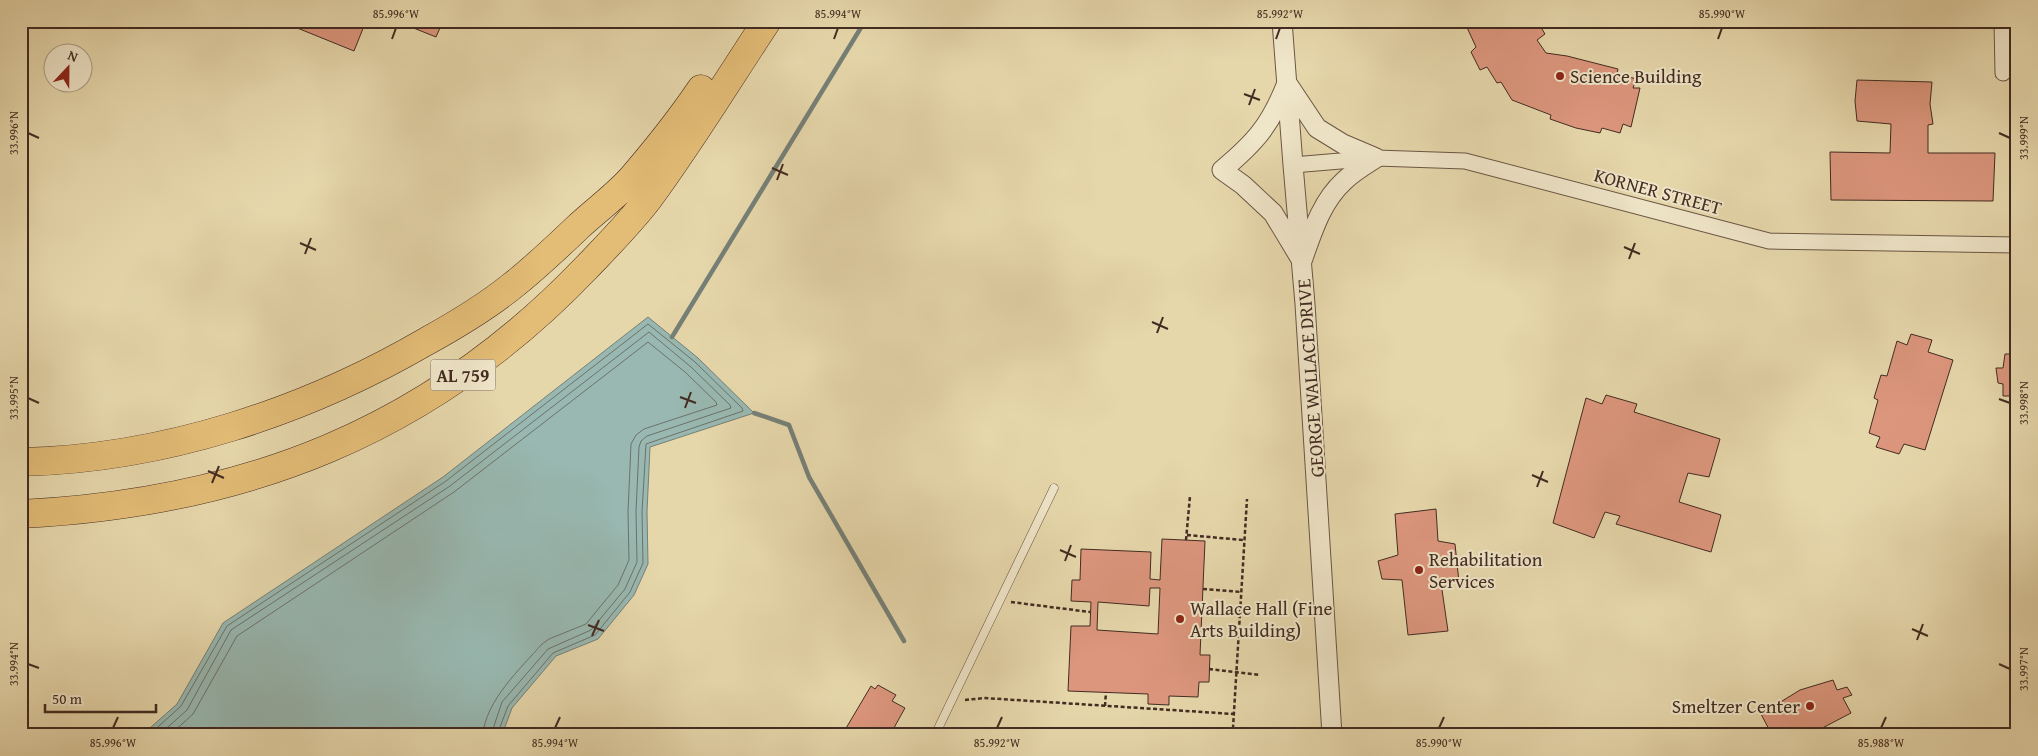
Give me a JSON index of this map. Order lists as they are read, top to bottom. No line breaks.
{"streets":{"highway":["AL 759"],"street":["KORNER STREET","GEORGE WALLACE DRIVE"]},"crossings":[["KORNER STREET","GEORGE WALLACE DRIVE"]],"places":["Science Building","Rehabilitation Services","Wallace Hall (Fine Arts Building)","Smeltzer Center"],"scale_bar":"50 m","north":"top","coordinates":["85.996°W","85.994°W","85.992°W","85.990°W","33.996°N","33.999°N","33.995°N","33.998°N","33.994°N","33.997°N","85.988°W"]}
